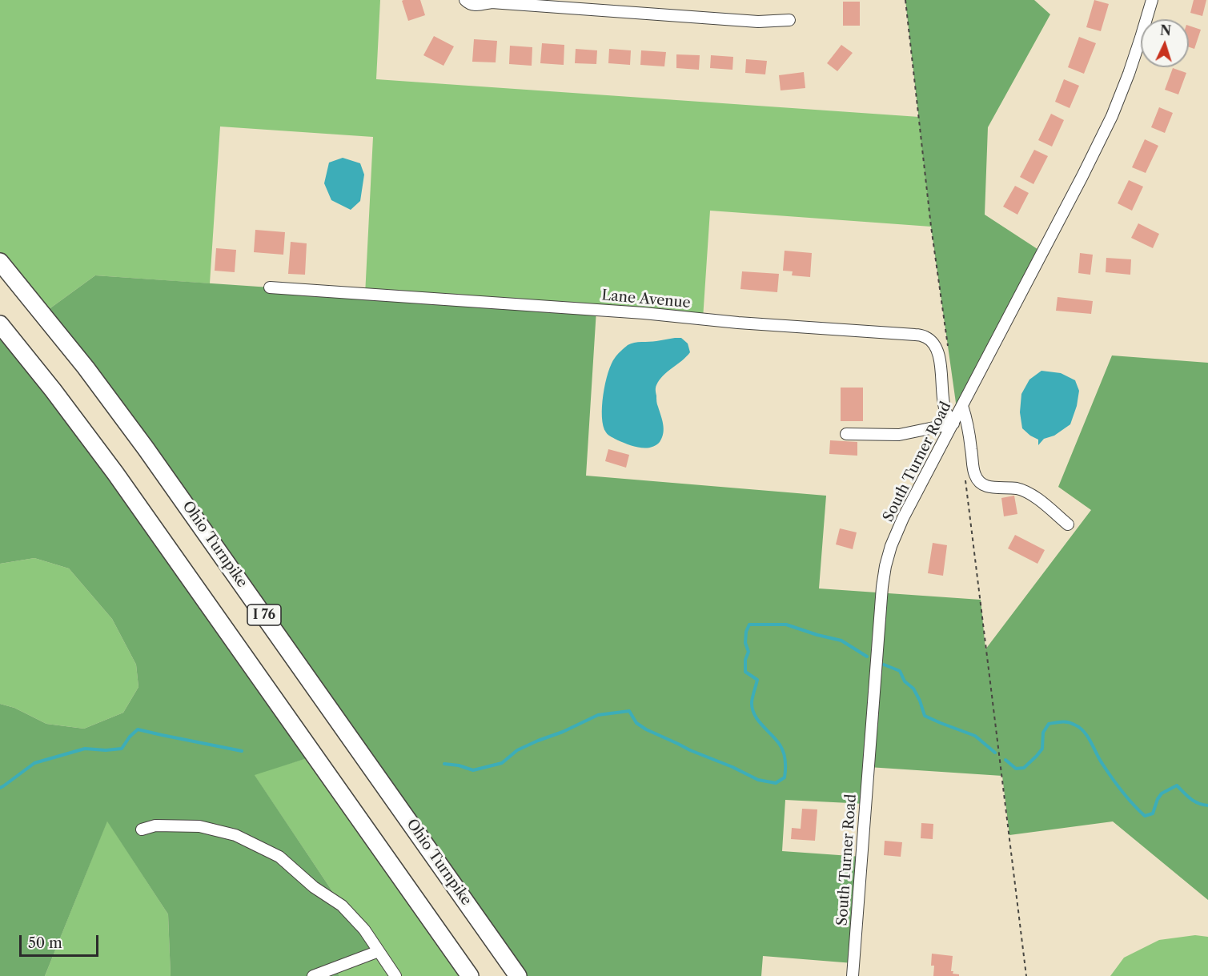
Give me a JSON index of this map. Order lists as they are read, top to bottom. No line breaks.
{"streets":{"highway":["Ohio Turnpike","I 76"],"street":["Lane Avenue","South Turner Road"]},"crossings":[["Lane Avenue","South Turner Road"]],"scale_bar":"50 m","north":"top"}
